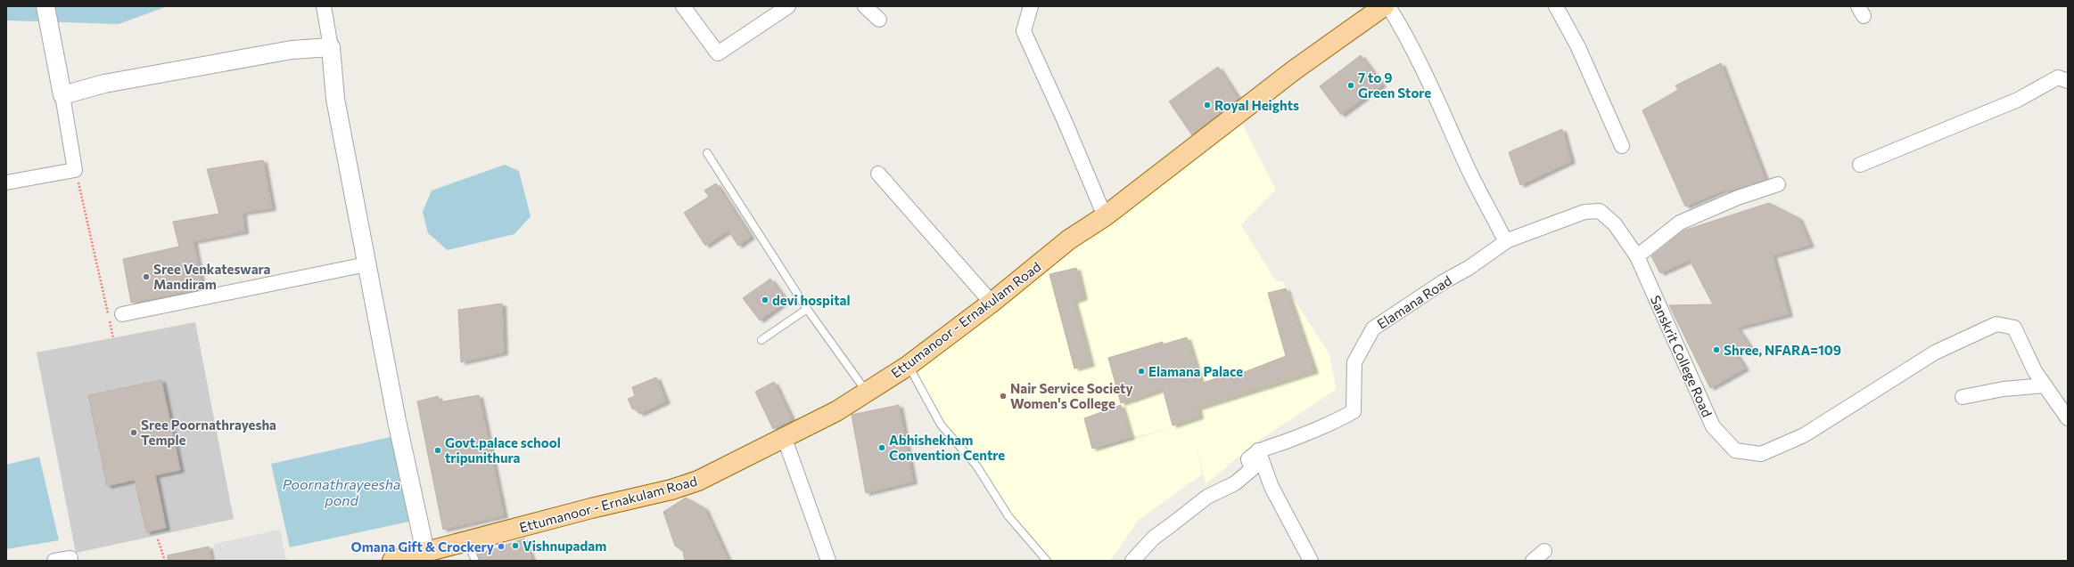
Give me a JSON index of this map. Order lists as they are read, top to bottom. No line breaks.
{"streets":{"main road":["Ettumanoor - Ernakulam Road"],"street":["Elamana Road","Sanskrit College Road"]},"crossings":[["Elamana Road","Sanskrit College Road"]],"water":["Poornathrayeesha pond"],"places":["7 to 9 Green Store","Royal Heights","Sree Venkateswara Mandiram","devi hospital","Shree, NFARA=109","Elamana Palace","Nair Service Society Women's College","Sree Poornathrayesha Temple","Abhishekham Convention Centre","Govt.palace school tripunithura","Vishnupadam","Omana Gift & Crockery"]}
